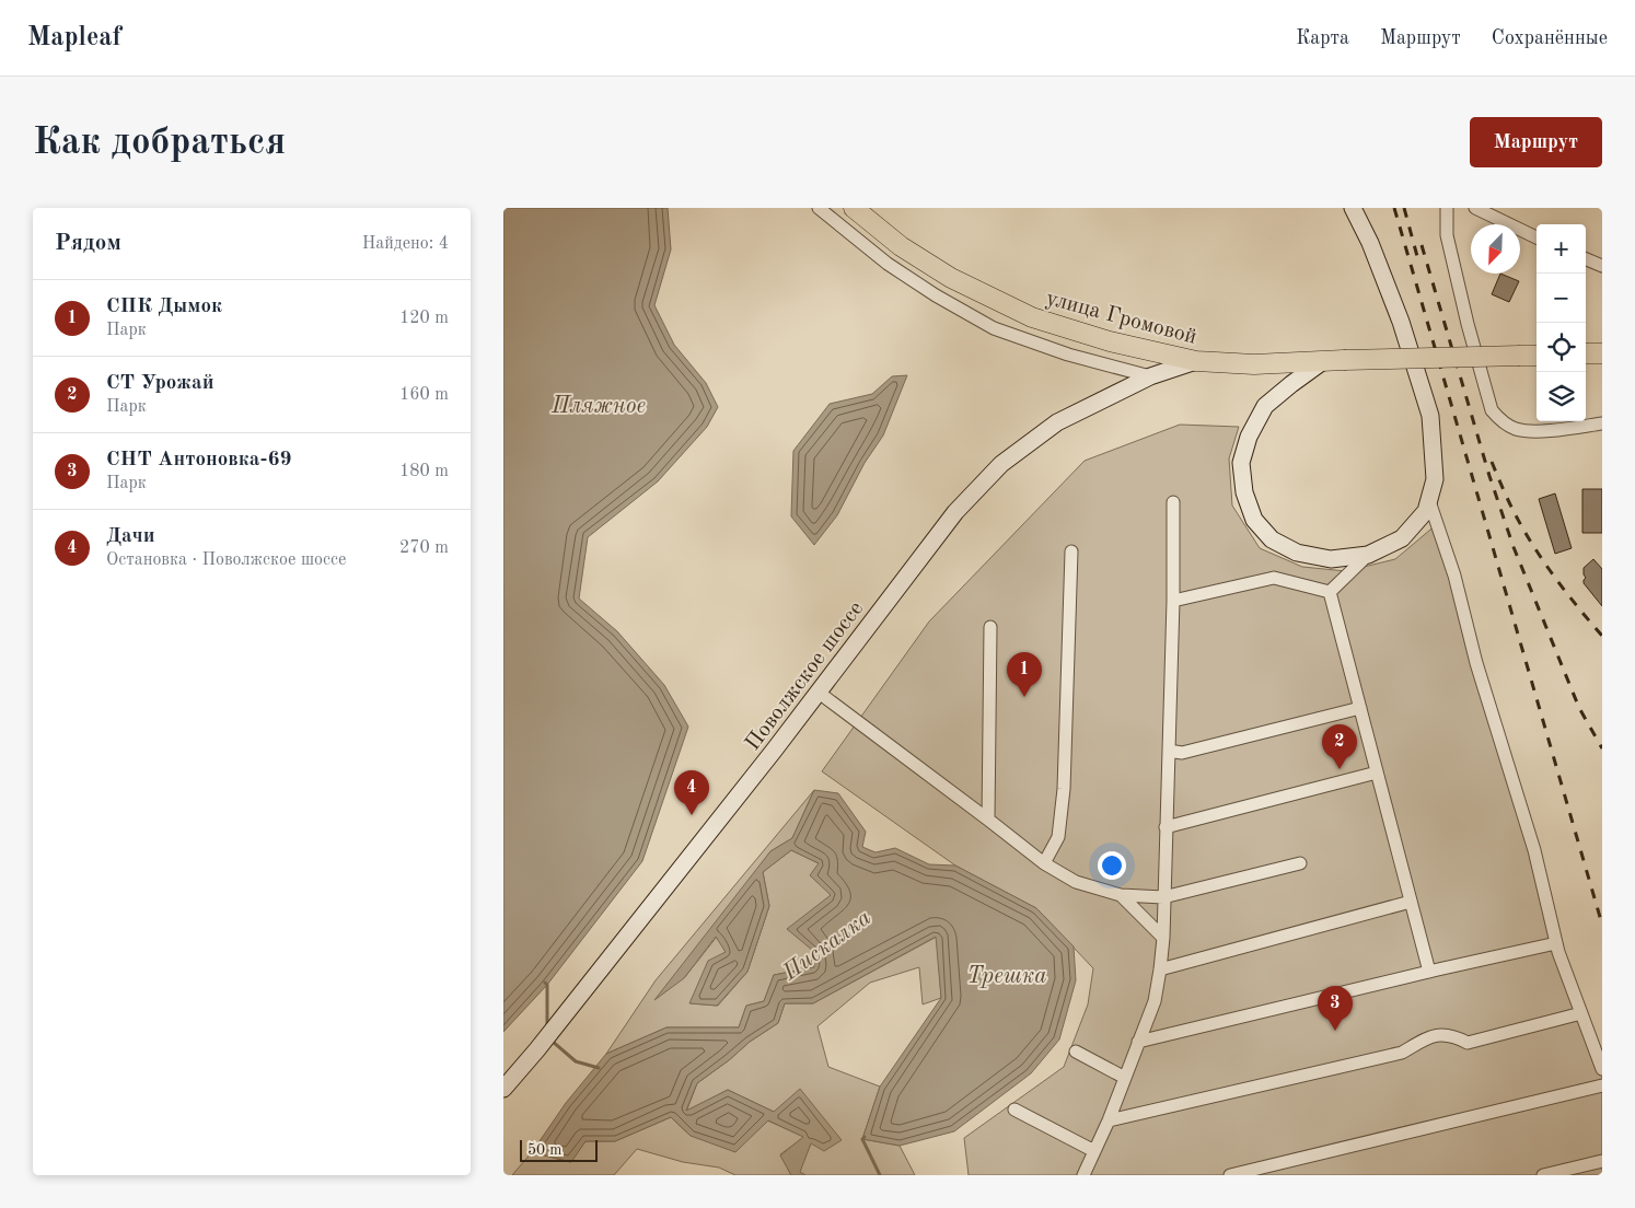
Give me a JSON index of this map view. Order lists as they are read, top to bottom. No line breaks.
{"streets":{"main road":["улица Громовой","Поволжское шоссе"]},"crossings":[["улица Громовой","Поволжское шоссе"]],"water":["Пляжное","Пискалка","Трешка"],"scale_bar":"50 m","north":"bottom left","page":{"header":"Mapleaf","nav":["Карта","Маршрут","Сохранённые"],"buttons":"Маршрут","title":"Как добраться","heading":["Рядом","Найдено: 4"],"map_buttons":["+","−"],"list":[{"mark":"1","name":"СПК Дымок","note":"Парк","value":"120 m"},{"mark":"2","name":"СТ Урожай","note":"Парк","value":"160 m"},{"mark":"3","name":"СНТ Антоновка-69","note":"Парк","value":"180 m"},{"mark":"4","name":"Дачи","note":"Остановка · Поволжское шоссе","value":"270 m"}],"pins":["1","2","4","3"],"scale":"50 m"}}
